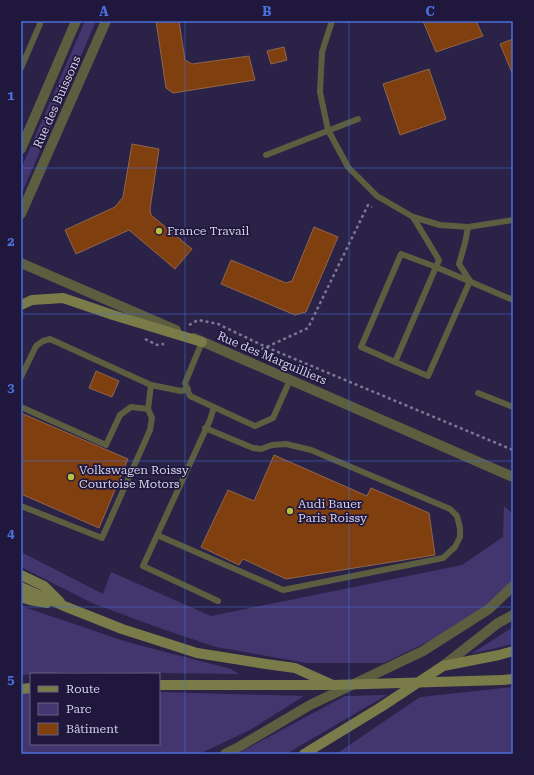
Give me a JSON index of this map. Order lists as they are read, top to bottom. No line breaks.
{"streets":{"street":["Rue des Buissons","Rue des Marguilliers"]},"places":["France Travail","Volkswagen Roissy Courtoise Motors","Audi Bauer Paris Roissy"],"legend":["Route","Parc","Bâtiment"],"grid":{"columns":["A","B","C"],"rows":["1","2","3","4","5"]}}
